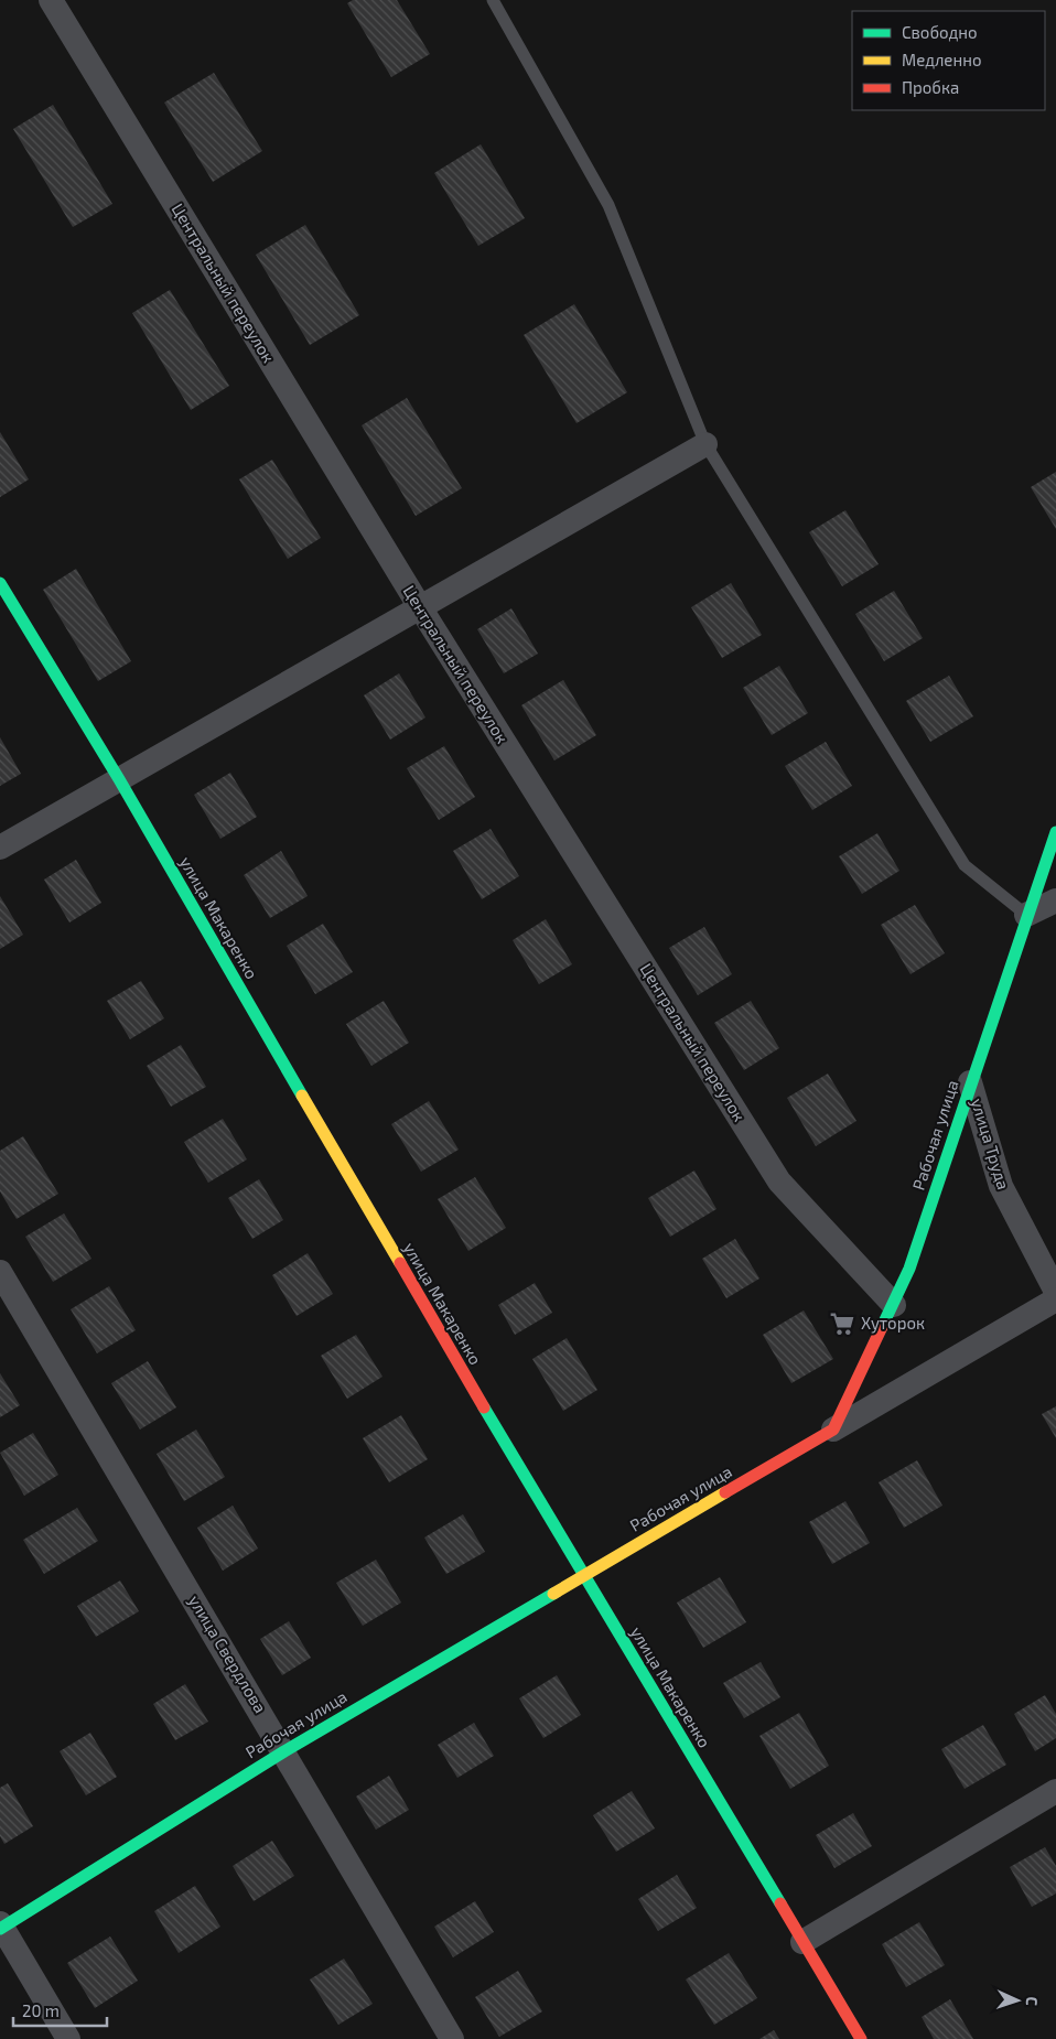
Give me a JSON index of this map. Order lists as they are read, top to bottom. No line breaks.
{"streets":{"street":["Центральный переулок","улица Макаренко","Рабочая улица","улица Труда","улица Свердлова"]},"crossings":[["Центральный переулок","Рабочая улица"],["улица Макаренко","Рабочая улица"],["Рабочая улица","улица Труда"],["Рабочая улица","улица Свердлова"]],"places":{"supermarket":["Хуторок"]},"legend":["Свободно","Медленно","Пробка"],"scale_bar":"20 m","north":"right"}
